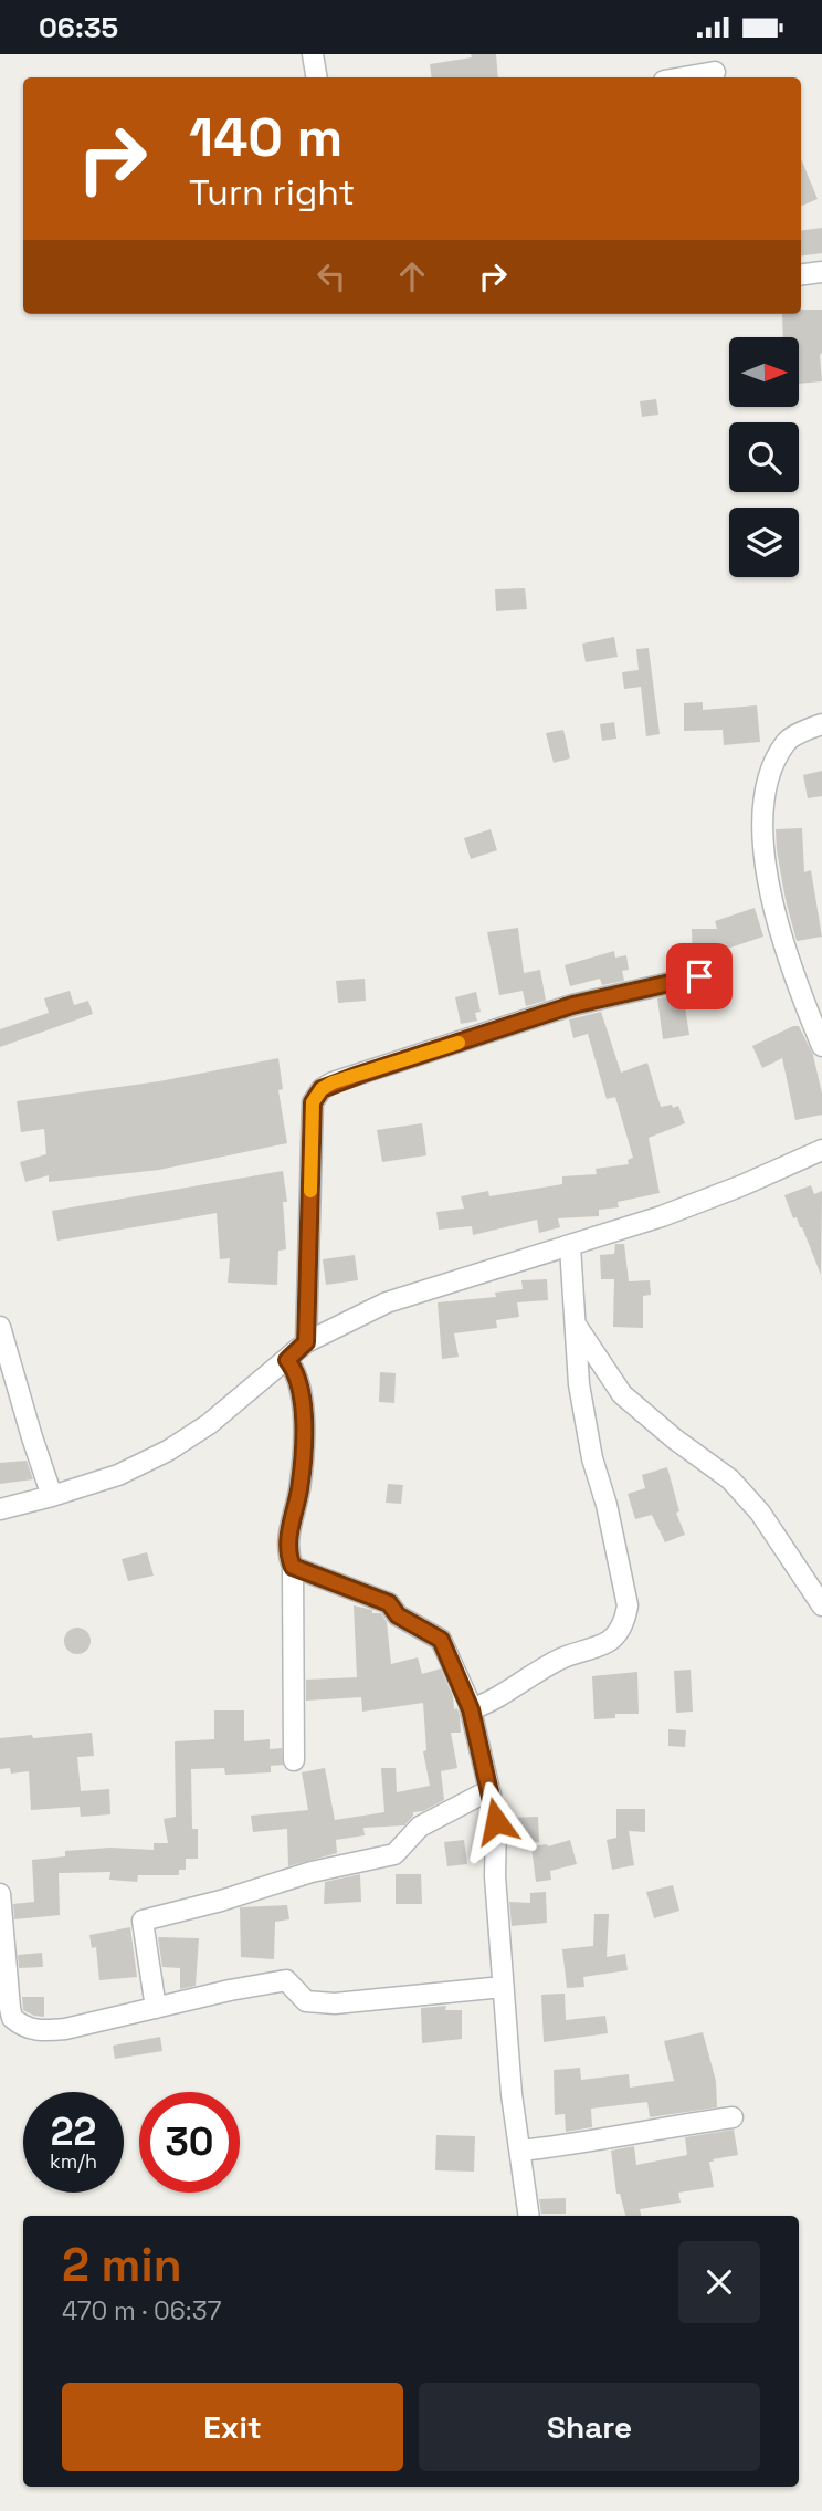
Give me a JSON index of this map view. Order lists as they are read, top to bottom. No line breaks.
{"north":"right","page":{"status":"06:35","turn":["140 m","Turn right"],"speed":"22 km/h","limit":"30","heading":["2 min","470 m · 06:37"],"buttons":["Exit","Share"]}}
